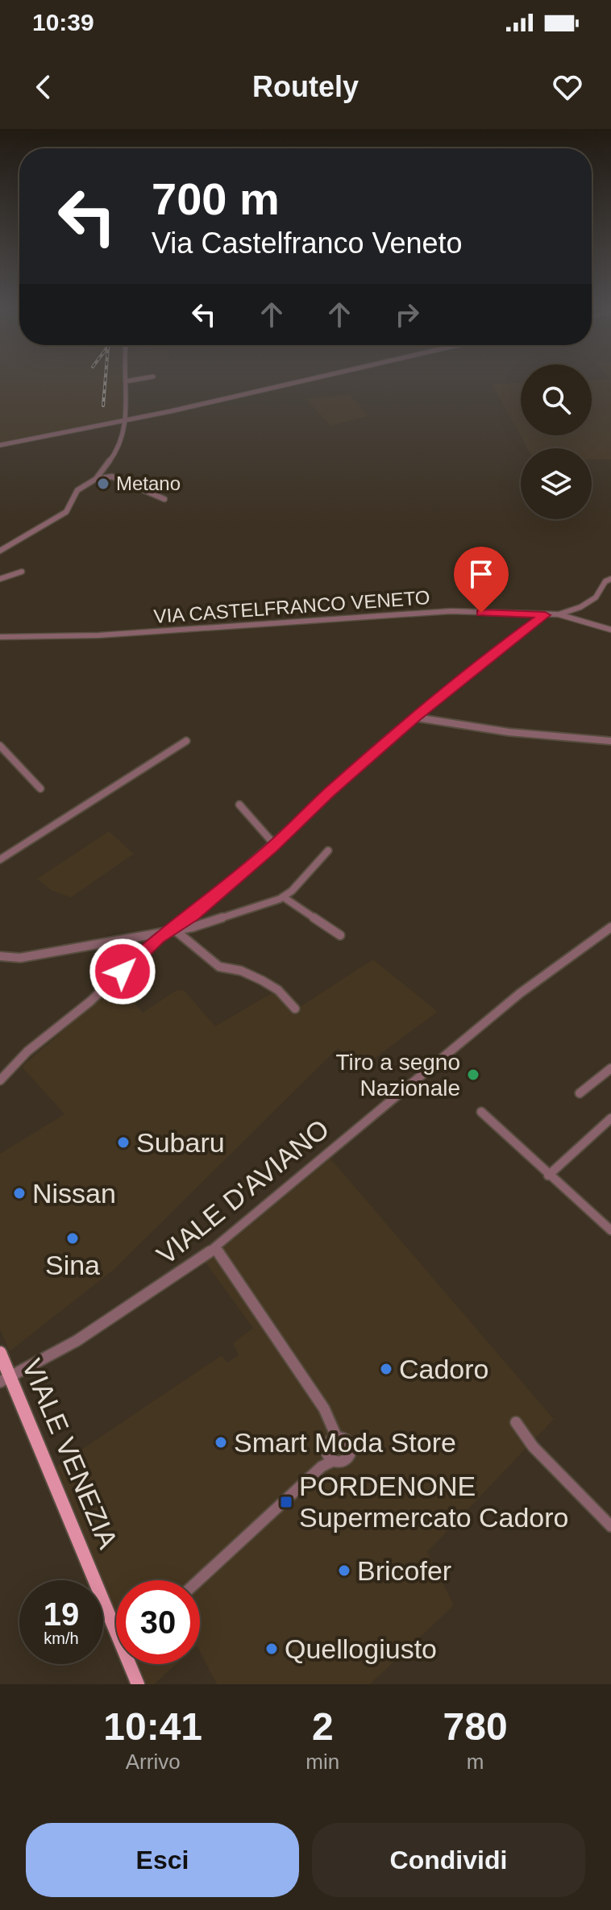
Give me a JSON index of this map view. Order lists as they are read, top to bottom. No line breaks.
{"streets":{"main road":["VIALE VENEZIA"],"street":["VIA CASTELFRANCO VENETO","VIALE D'AVIANO"]},"crossings":[["VIALE D'AVIANO","VIALE VENEZIA"]],"places":{"other":["Metano","Tiro a segno Nazionale","Subaru","Nissan","Sina","Cadoro","Smart Moda Store","Bricofer","Quellogiusto"],"transit":["PORDENONE Supermercato Cadoro"]},"page":{"status":"10:39","header":"Routely","turn":["700 m","Via Castelfranco Veneto"],"speed":"19 km/h","limit":"30","eta":["10:41","Arrivo","2","min","780","m"],"buttons":["Esci","Condividi"]}}
